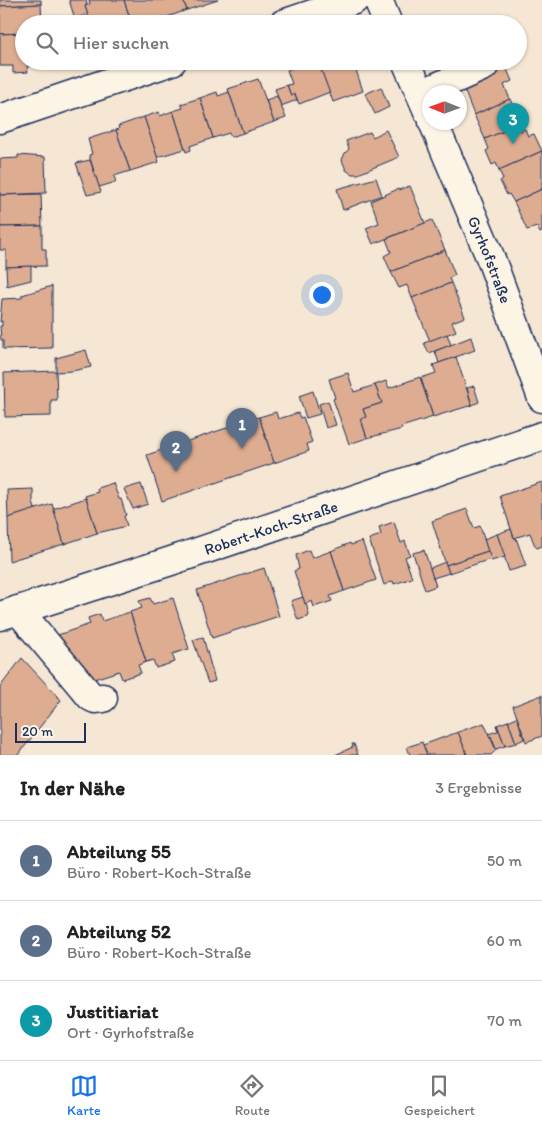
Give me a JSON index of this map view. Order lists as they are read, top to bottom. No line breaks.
{"streets":{"street":["Gyrhofstraße","Robert-Koch-Straße"]},"scale_bar":"20 m","north":"left","page":{"search":"Hier suchen","pins":["3","1","2"],"scale":"20 m","heading":["In der Nähe","3 Ergebnisse"],"list":[{"mark":"1","name":"Abteilung 55","note":"Büro · Robert-Koch-Straße","value":"50 m"},{"mark":"2","name":"Abteilung 52","note":"Büro · Robert-Koch-Straße","value":"60 m"},{"mark":"3","name":"Justitiariat","note":"Ort · Gyrhofstraße","value":"70 m"}],"nav":["Karte","Route","Gespeichert"]}}
